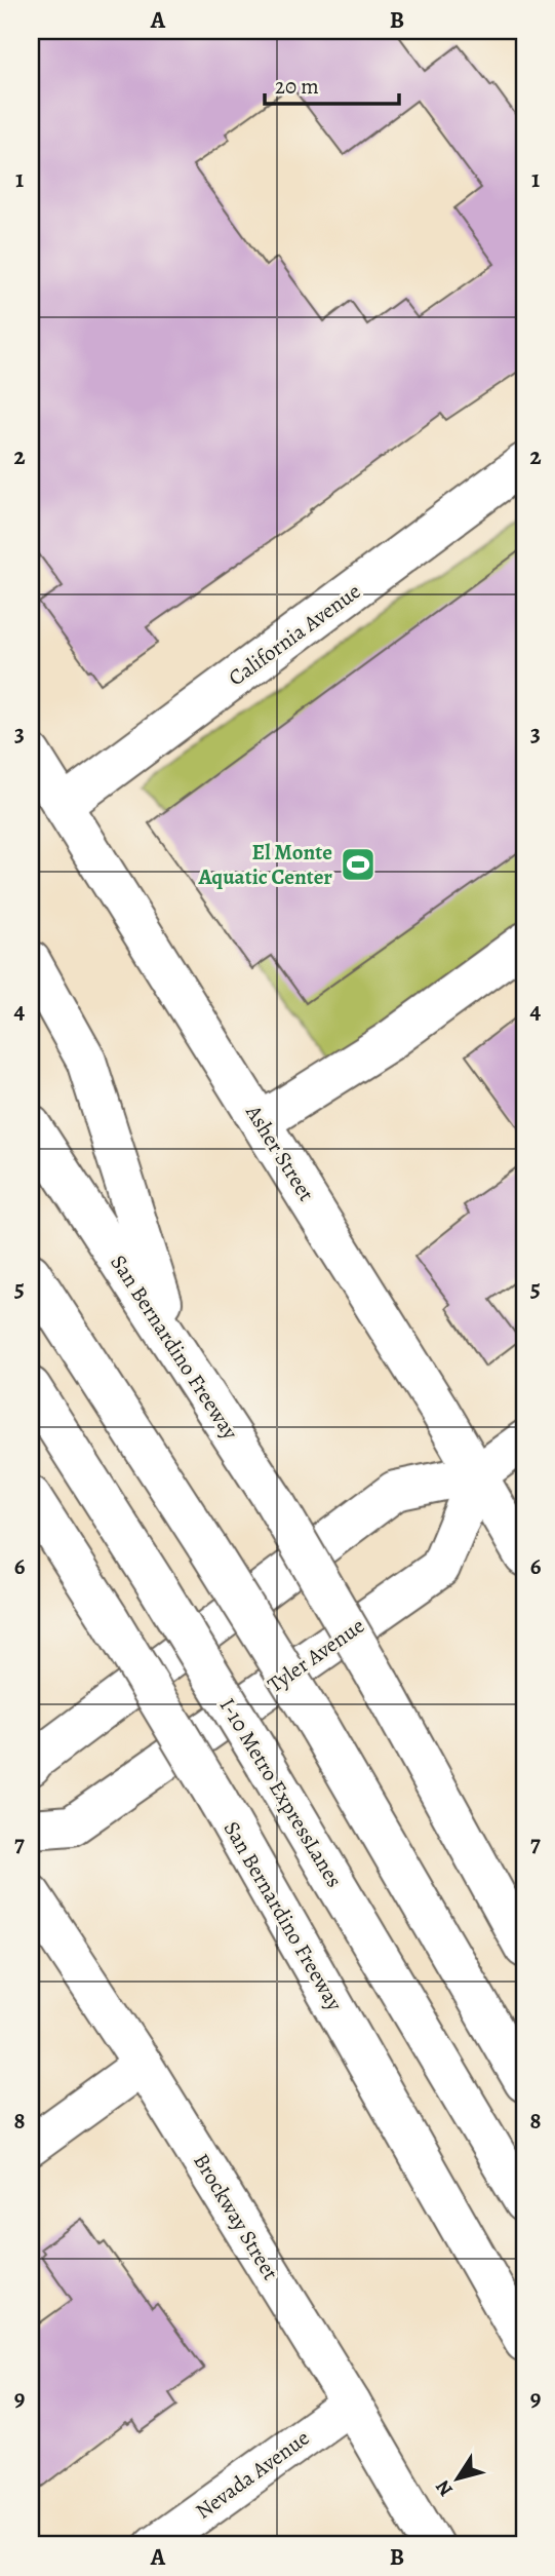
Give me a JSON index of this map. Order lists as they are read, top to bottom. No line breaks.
{"streets":{"main road":["California Avenue","Asher Street","San Bernardino Freeway","Tyler Avenue","I-10 Metro ExpressLanes","Brockway Street","Nevada Avenue"]},"crossings":[["California Avenue","Asher Street"],["Asher Street","Tyler Avenue"],["Brockway Street","Nevada Avenue"]],"places":{"sports":["El Monte Aquatic Center"]},"scale_bar":"20 m","north":"bottom left","grid":{"columns":["A","B"],"rows":["1","2","3","4","5","6","7","8","9"]}}
